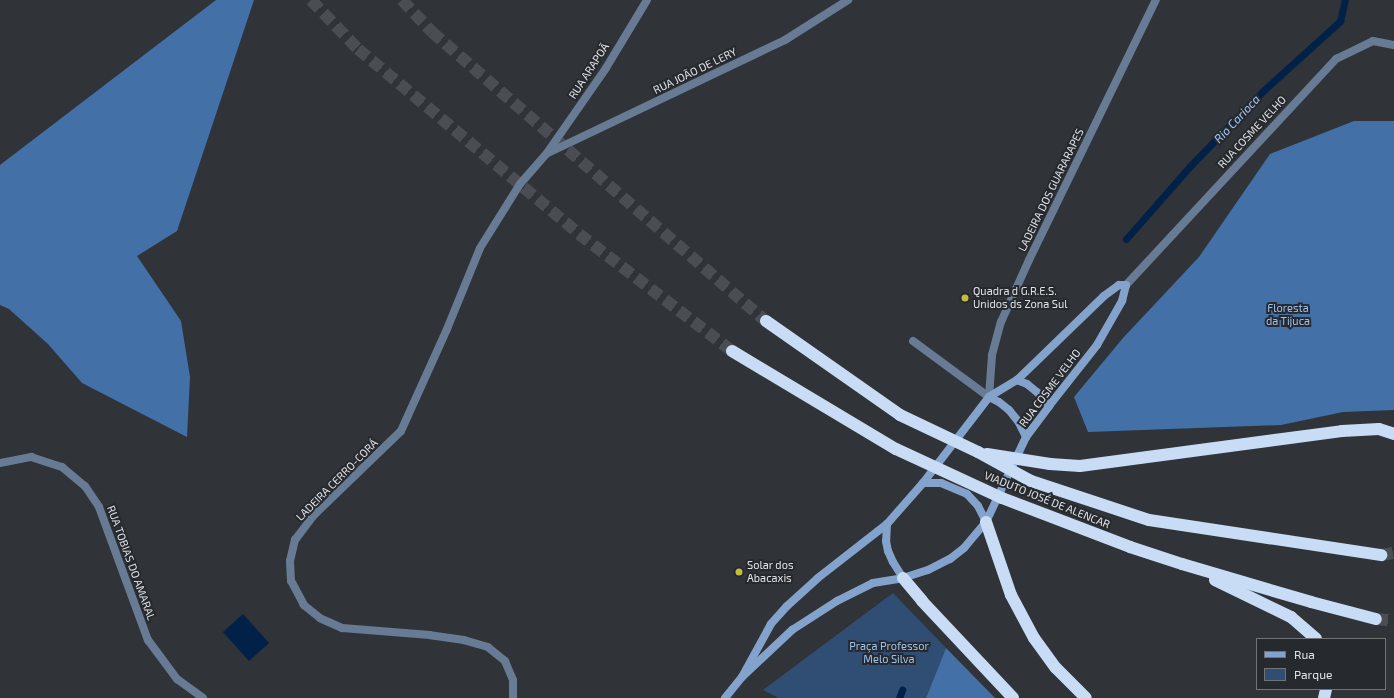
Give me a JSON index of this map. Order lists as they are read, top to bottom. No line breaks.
{"streets":{"highway":["VIADUTO JOSÉ DE ALENCAR"],"main road":["RUA COSME VELHO"],"street":["RUA ARAPOÃ","RUA JOÃO DE LERY","LADEIRA DOS GUARARAPES","LADEIRA CERRO-CORÁ","RUA TOBIAS DO AMARAL"]},"crossings":[["RUA ARAPOÃ","RUA JOÃO DE LERY"],["RUA ARAPOÃ","LADEIRA CERRO-CORÁ"],["RUA JOÃO DE LERY","LADEIRA CERRO-CORÁ"],["RUA COSME VELHO","LADEIRA DOS GUARARAPES"]],"water":["Rio Carioca"],"parks":["Floresta da Tijuca","Praça Professor Melo Silva"],"places":["Quadra d G.R.E.S. Unidos ds Zona Sul","Solar dos Abacaxis"],"legend":["Rua","Parque"]}
